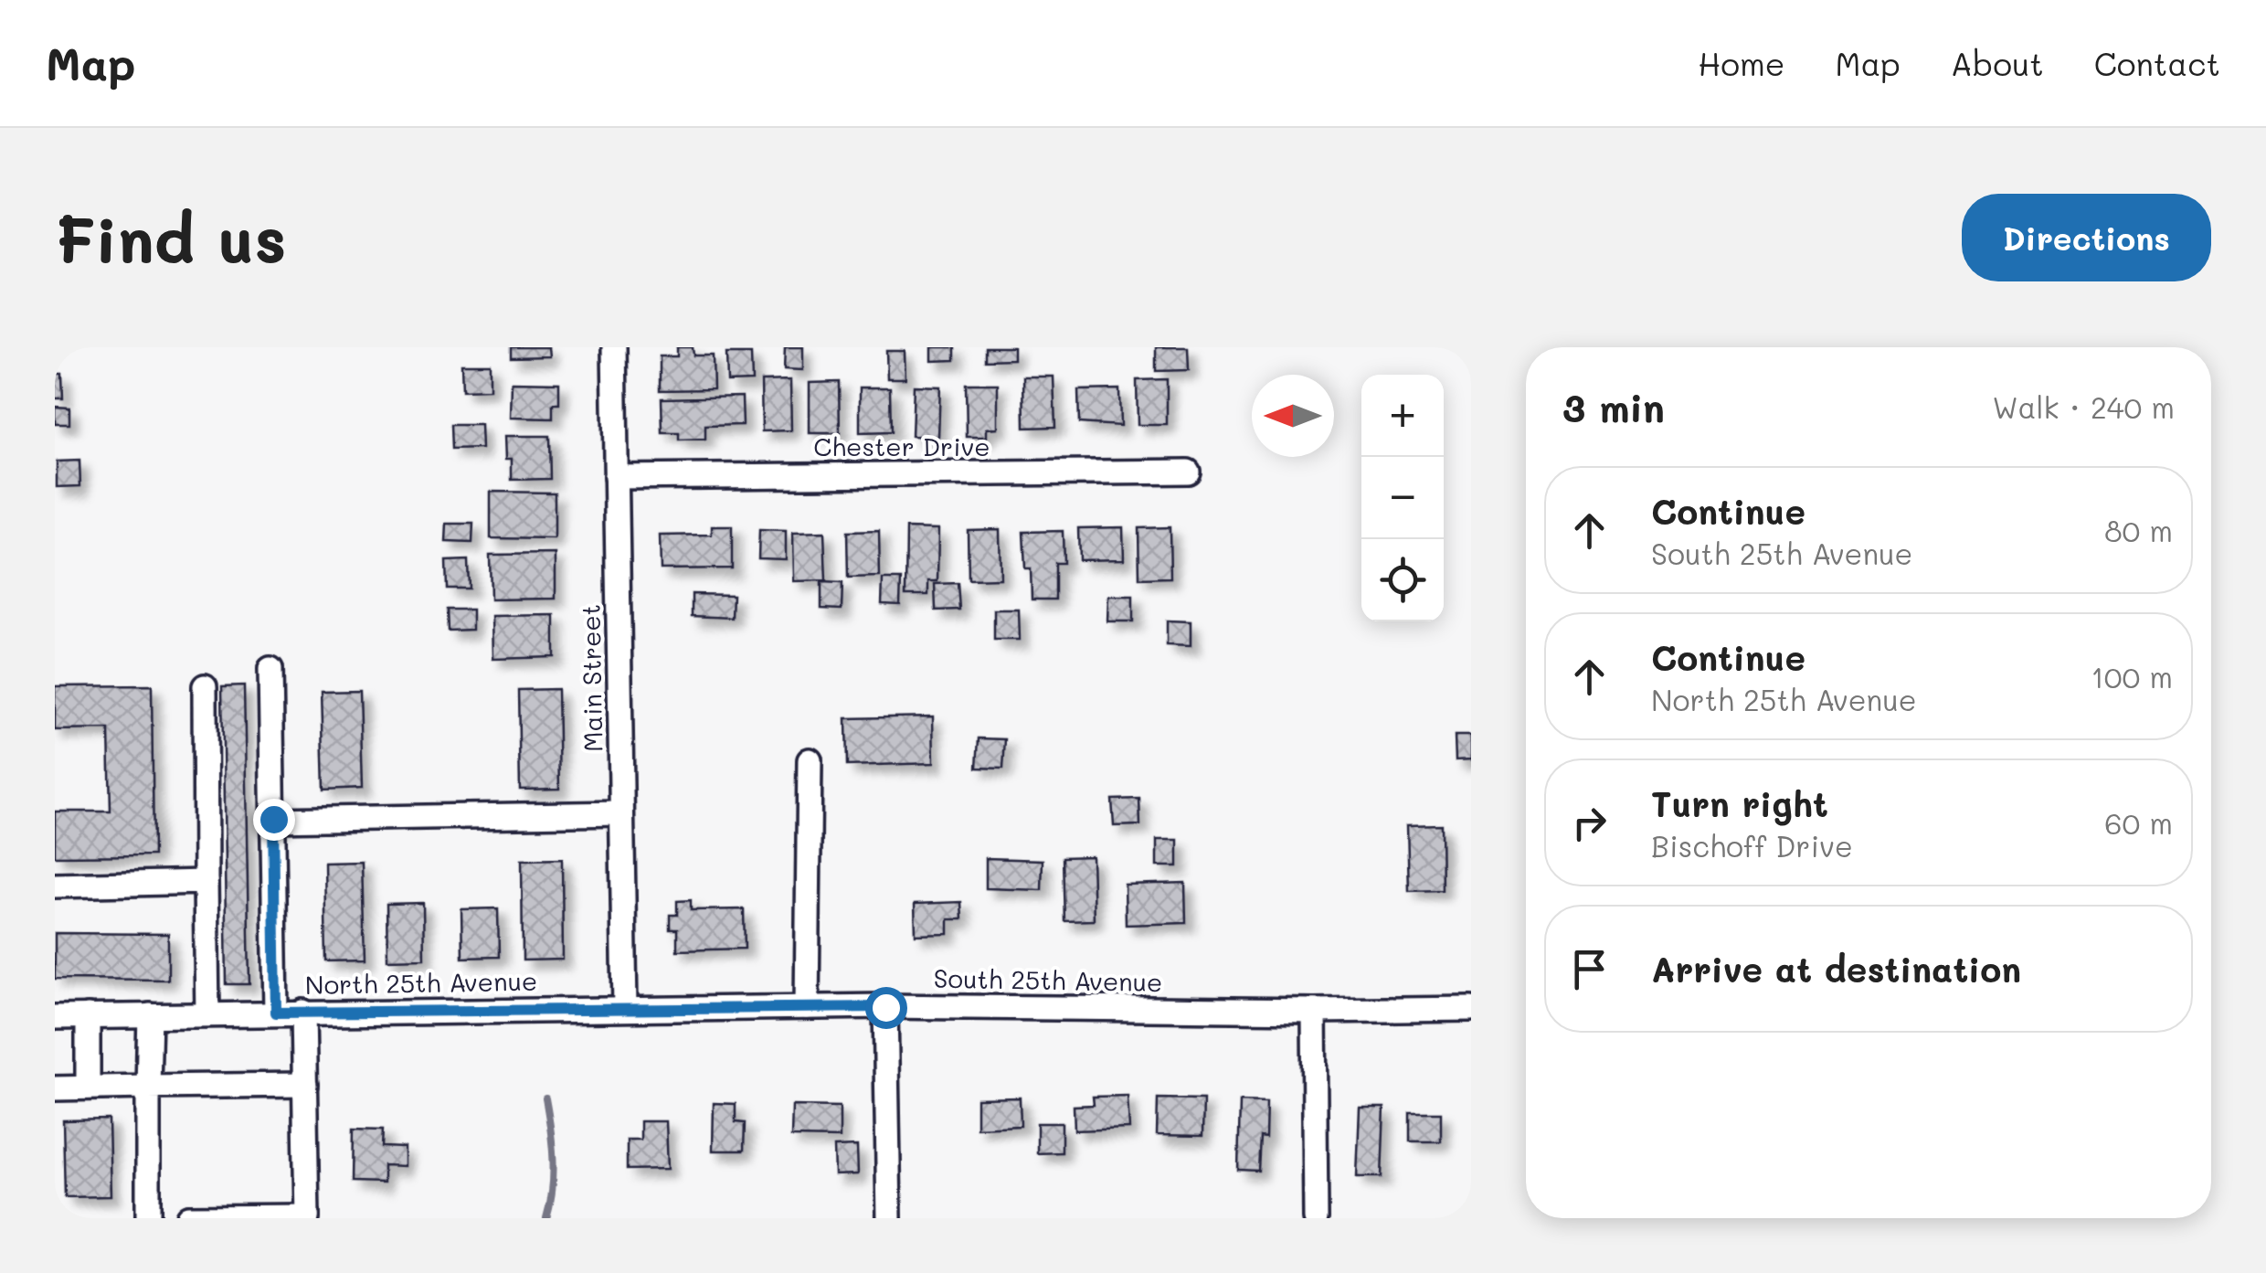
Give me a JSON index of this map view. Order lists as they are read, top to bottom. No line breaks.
{"streets":{"street":["Chester Drive","Main Street","South 25th Avenue","North 25th Avenue"]},"crossings":[["Chester Drive","Main Street"],["Main Street","South 25th Avenue"],["Main Street","North 25th Avenue"],["South 25th Avenue","North 25th Avenue"]],"north":"left","page":{"header":"Map","nav":["Home","Map","About","Contact"],"buttons":"Directions","title":"Find us","heading":["3 min","Walk · 240 m"],"map_buttons":["+","−"],"list":[["Continue","South 25th Avenue","80 m"],["Continue","North 25th Avenue","100 m"],["Turn right","Bischoff Drive","60 m"],"Arrive at destination"]}}
